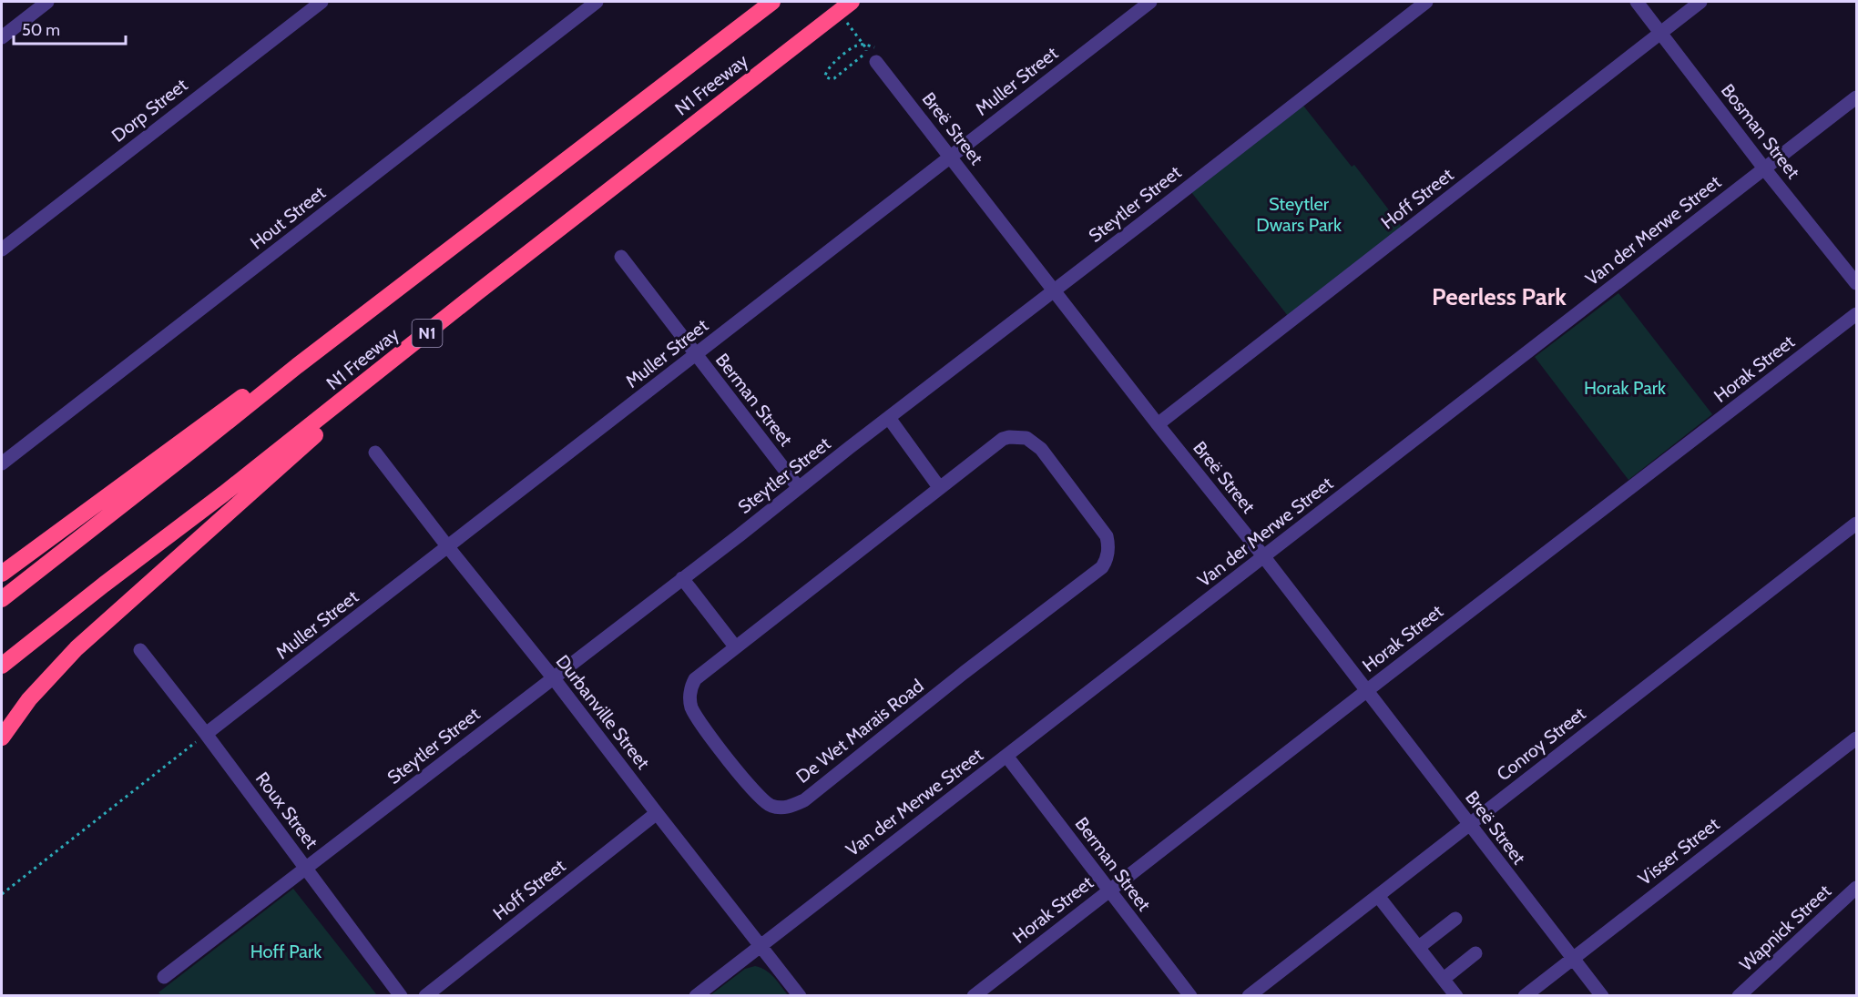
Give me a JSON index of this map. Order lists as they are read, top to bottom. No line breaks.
{"streets":{"highway":["N1 Freeway","N1"],"street":["Muller Street","Dorp Street","Breë Street","Bosman Street","Hoff Street","Steytler Street","Hout Street","Van der Merwe Street","Horak Street","Berman Street","Durbanville Street","De Wet Marais Road","Conroy Street","Roux Street","Visser Street","Wapnick Street"]},"crossings":[["Muller Street","Breë Street"],["Muller Street","Berman Street"],["Muller Street","Durbanville Street"],["Muller Street","Roux Street"],["Breë Street","Hoff Street"],["Breë Street","Steytler Street"],["Breë Street","Van der Merwe Street"],["Breë Street","Horak Street"],["Breë Street","Conroy Street"],["Breë Street","Visser Street"],["Bosman Street","Hoff Street"],["Bosman Street","Van der Merwe Street"],["Hoff Street","Durbanville Street"],["Steytler Street","Berman Street"],["Steytler Street","Durbanville Street"],["Steytler Street","Roux Street"],["Van der Merwe Street","Berman Street"],["Van der Merwe Street","Durbanville Street"],["Horak Street","Berman Street"]],"districts":["Peerless Park"],"parks":["Steytler Dwars Park","Horak Park","Hoff Park"],"scale_bar":"50 m"}
